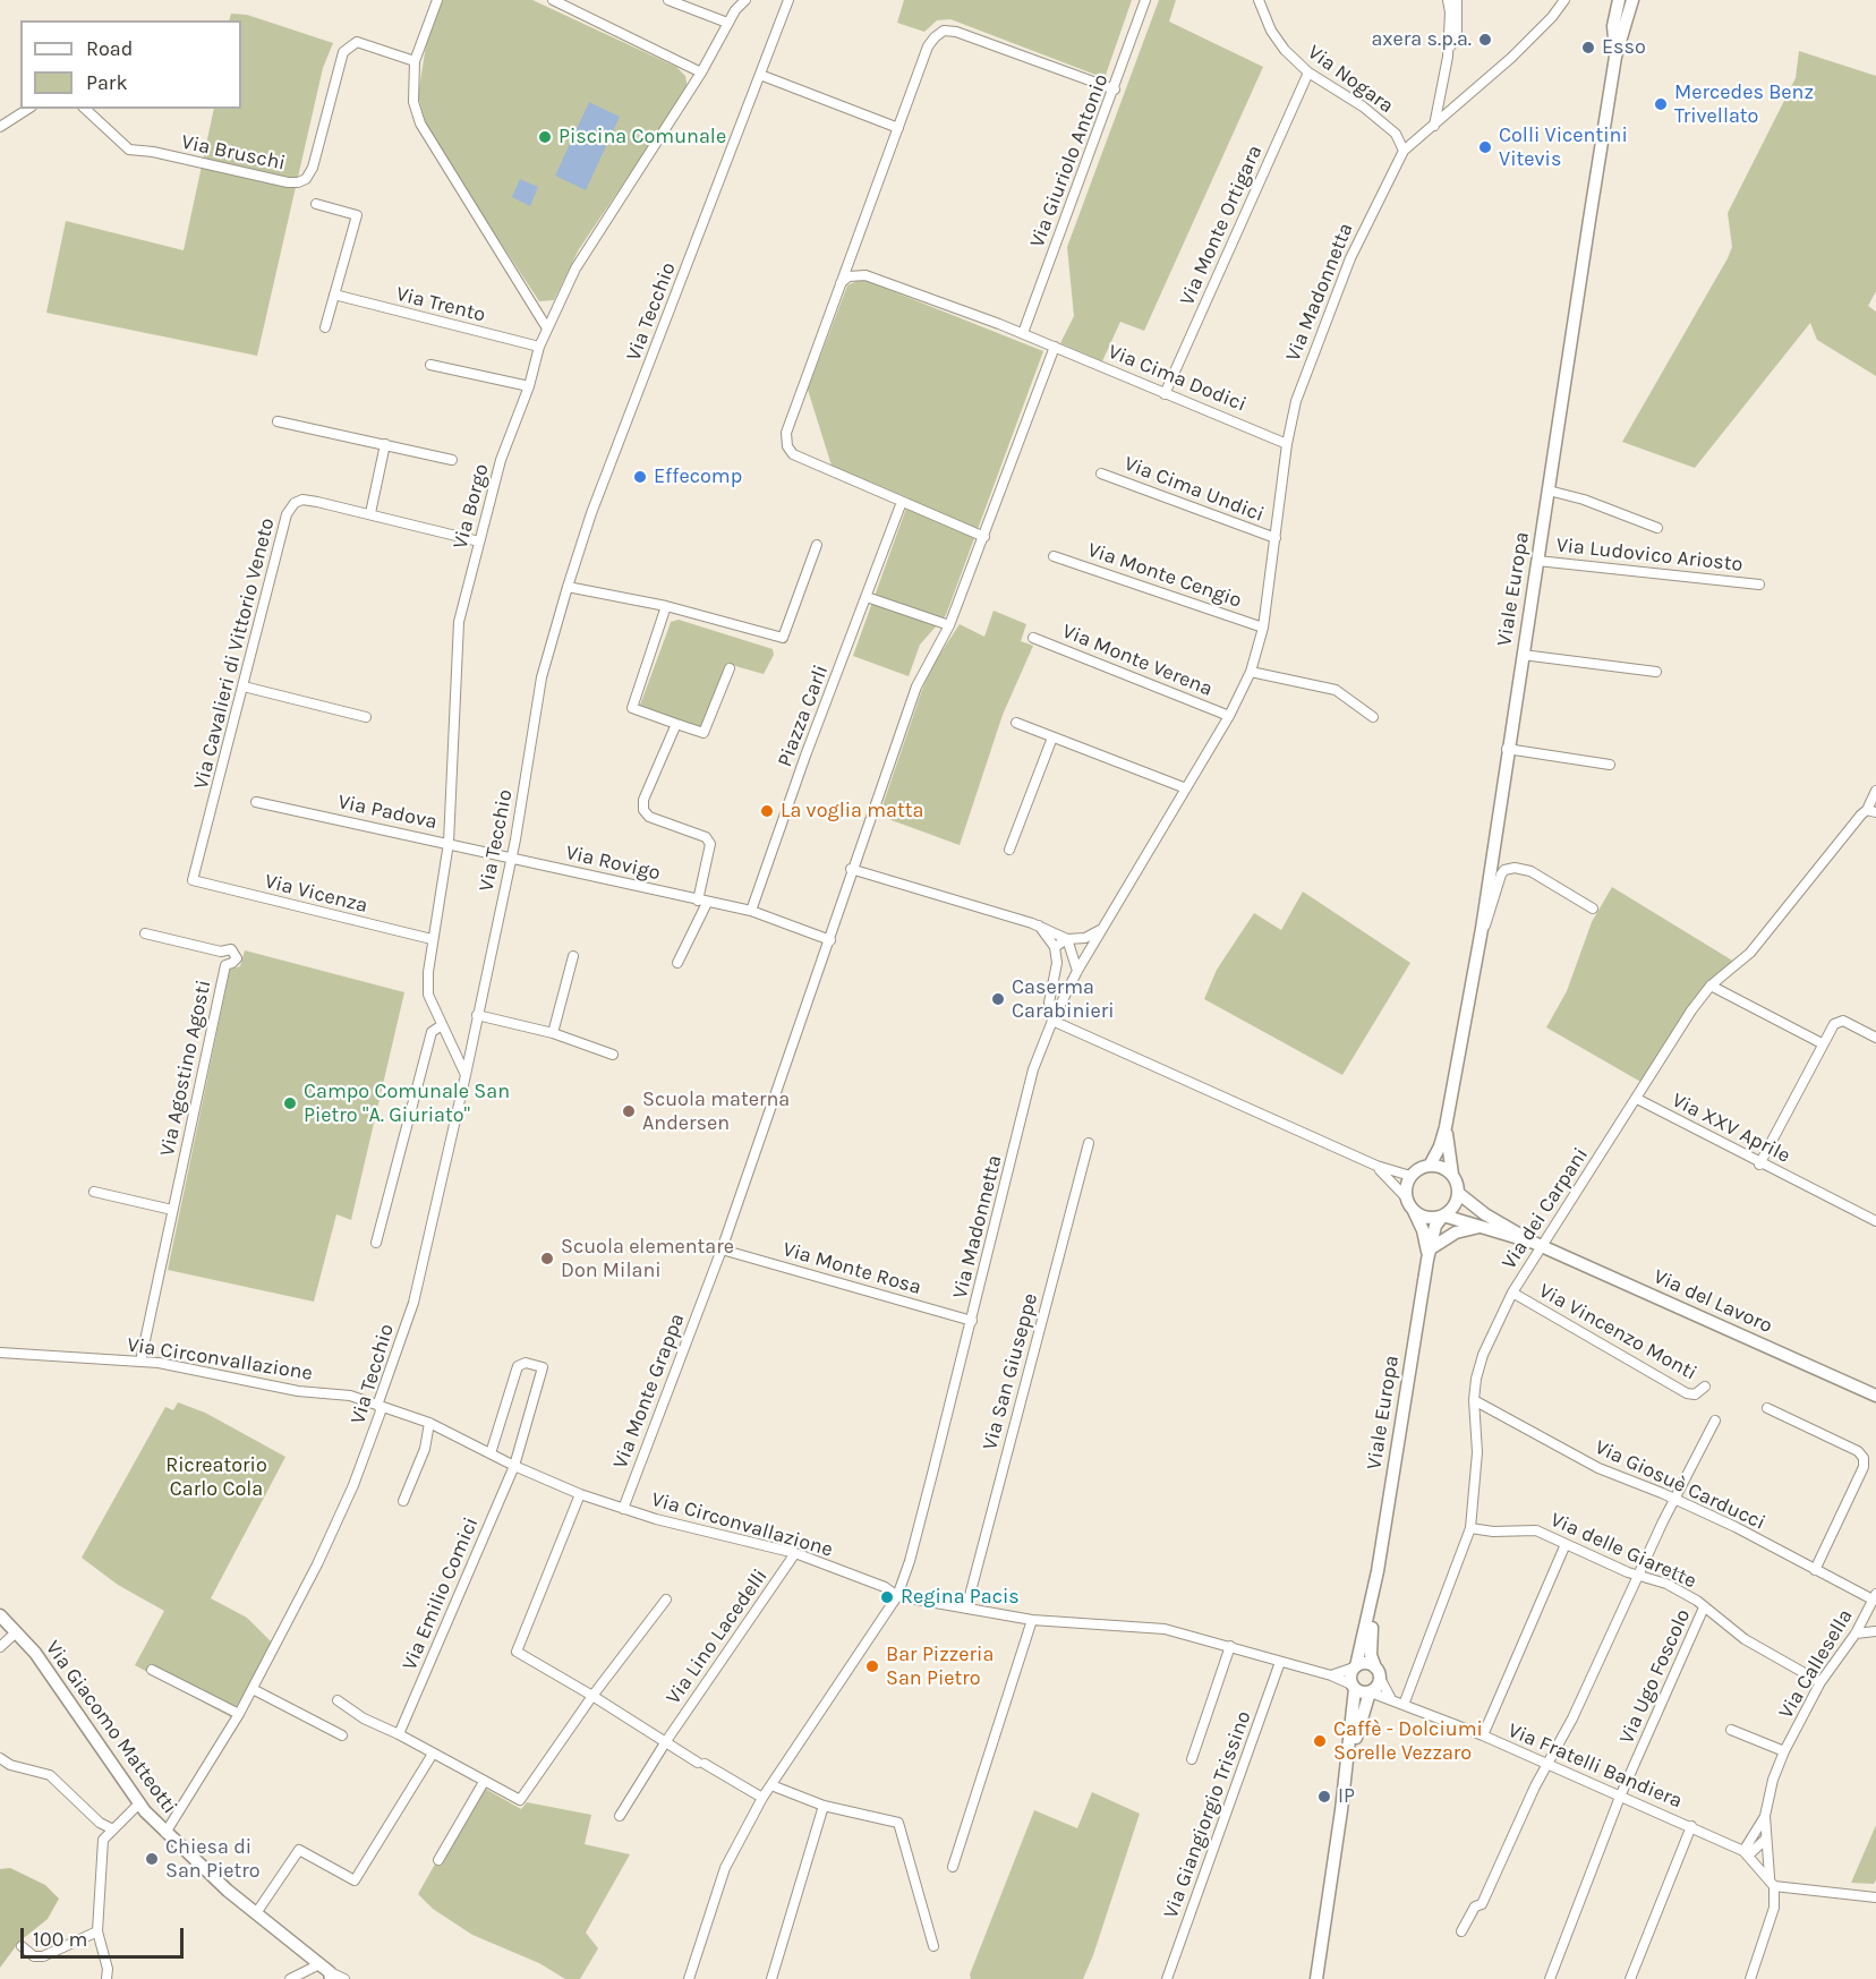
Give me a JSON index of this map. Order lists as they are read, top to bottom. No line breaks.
{"streets":{"main road":["Viale Europa","Via del Lavoro","Via Giacomo Matteotti"],"street":["Via Nogara","Via Bruschi","Via Giuriolo Antonio","Via Monte Ortigara","Via Madonnetta","Via Trento","Via Tecchio","Via Cima Dodici","Via Cima Undici","Via Borgo","Via Ludovico Ariosto","Via Monte Cengio","Via Cavalieri di Vittorio Veneto","Via Monte Verena","Piazza Carli","Via Padova","Via Rovigo","Via Vicenza","Via Agostino Agosti","Via XXV Aprile","Via dei Carpani","Via Monte Rosa","Via Vincenzo Monti","Via Circonvallazione","Via San Giuseppe","Via Monte Grappa","Via Giosuè Carducci","Via delle Giarette","Via Emilio Comici","Via Lino Lacedelli","Via Callesella","Via Ugo Foscolo","Via Fratelli Bandiera","Via Giangiorgio Trissino"]},"crossings":[["Via Nogara","Via Monte Ortigara"],["Via Nogara","Via Madonnetta"],["Via Giuriolo Antonio","Via Cima Dodici"],["Via Monte Ortigara","Via Cima Dodici"],["Via Madonnetta","Via Cima Dodici"],["Via Madonnetta","Via Cima Undici"],["Via Madonnetta","Via Monte Cengio"],["Via Madonnetta","Via Monte Verena"],["Via Madonnetta","Via Monte Rosa"],["Via Madonnetta","Via Circonvallazione"],["Via Trento","Via Borgo"],["Via Tecchio","Via Borgo"],["Via Tecchio","Via Padova"],["Via Tecchio","Via Rovigo"],["Via Tecchio","Via Circonvallazione"],["Via Tecchio","Via Giacomo Matteotti"],["Via Borgo","Via Cavalieri di Vittorio Veneto"],["Via Borgo","Via Padova"],["Via Borgo","Via Vicenza"],["Via Ludovico Ariosto","Viale Europa"],["Viale Europa","Via del Lavoro"],["Via Cavalieri di Vittorio Veneto","Via Vicenza"],["Piazza Carli","Via Rovigo"],["Via Padova","Via Rovigo"],["Via Agostino Agosti","Via Circonvallazione"],["Via XXV Aprile","Via dei Carpani"],["Via dei Carpani","Via del Lavoro"],["Via dei Carpani","Via Vincenzo Monti"],["Via dei Carpani","Via Giosuè Carducci"],["Via dei Carpani","Via delle Giarette"],["Via dei Carpani","Via Fratelli Bandiera"],["Via Monte Rosa","Via Monte Grappa"],["Via Circonvallazione","Via Monte Grappa"],["Via Circonvallazione","Via Emilio Comici"],["Via Circonvallazione","Via Lino Lacedelli"],["Via Giosuè Carducci","Via Callesella"],["Via delle Giarette","Via Callesella"],["Via delle Giarette","Via Ugo Foscolo"],["Via Callesella","Via Fratelli Bandiera"],["Via Ugo Foscolo","Via Fratelli Bandiera"]],"parks":["Ricreatorio Carlo Cola"],"places":["axera s.p.a.","Esso","Mercedes Benz Trivellato","Piscina Comunale","Colli Vicentini Vitevis","Effecomp","La voglia matta","Caserma Carabinieri","Campo Comunale San Pietro \"A. Giuriato\"","Scuola materna Andersen","Scuola elementare Don Milani","Regina Pacis","Bar Pizzeria San Pietro","Caffè - Dolciumi Sorelle Vezzaro","IP","Chiesa di San Pietro"],"legend":["Road","Park"],"scale_bar":"100 m"}
